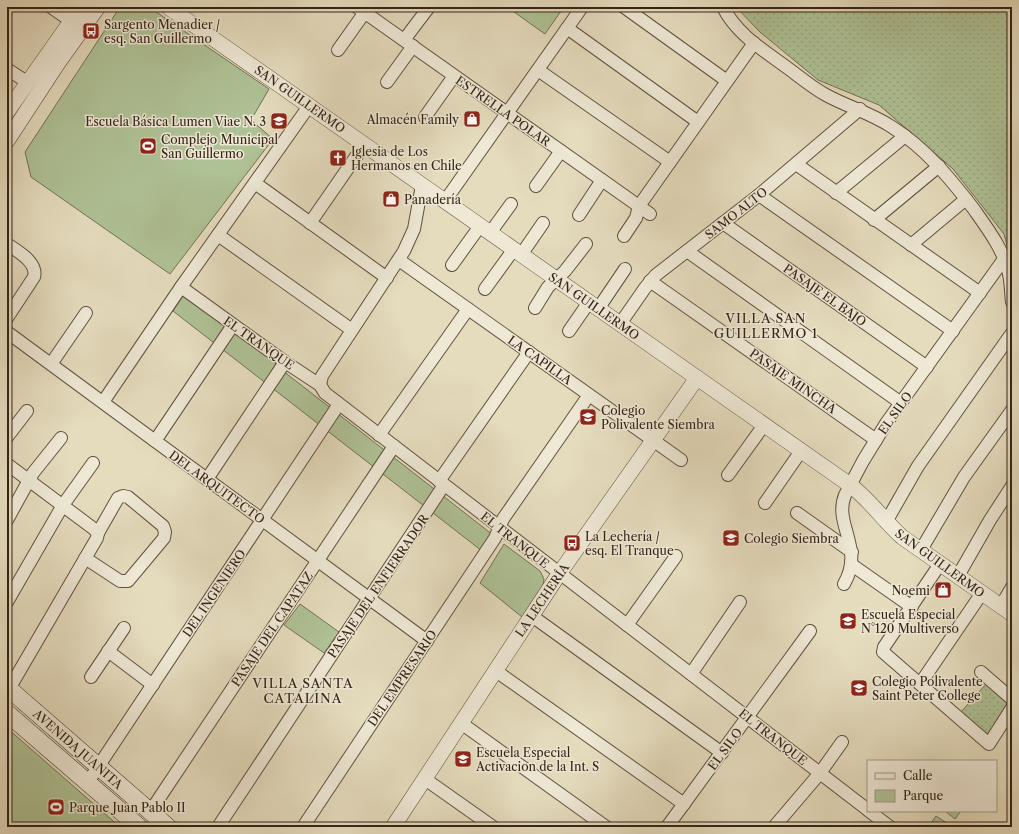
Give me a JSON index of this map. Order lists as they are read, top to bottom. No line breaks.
{"streets":{"main road":["AVENIDA JUANITA"],"street":["SAN GUILLERMO","ESTRELLA POLAR","SAMO ALTO","PASAJE EL BAJO","EL TRANQUE","LA CAPILLA","PASAJE MINCHA","EL SILO","DEL ARQUITECTO","PASAJE DEL ENFIERRADOR","DEL INGENIERO","LA LECHERÍA","PASAJE DEL CAPATAZ","DEL EMPRESARIO"]},"crossings":[["SAN GUILLERMO","SAMO ALTO"],["SAN GUILLERMO","EL SILO"],["SAN GUILLERMO","LA LECHERÍA"],["SAMO ALTO","PASAJE EL BAJO"],["SAMO ALTO","PASAJE MINCHA"],["PASAJE EL BAJO","EL SILO"],["EL TRANQUE","EL SILO"],["EL TRANQUE","PASAJE DEL ENFIERRADOR"],["EL TRANQUE","DEL INGENIERO"],["EL TRANQUE","LA LECHERÍA"],["EL TRANQUE","PASAJE DEL CAPATAZ"],["EL TRANQUE","DEL EMPRESARIO"],["LA CAPILLA","PASAJE DEL ENFIERRADOR"],["LA CAPILLA","LA LECHERÍA"],["LA CAPILLA","DEL EMPRESARIO"],["PASAJE MINCHA","EL SILO"],["DEL ARQUITECTO","PASAJE DEL ENFIERRADOR"],["DEL ARQUITECTO","DEL INGENIERO"],["DEL ARQUITECTO","PASAJE DEL CAPATAZ"],["DEL ARQUITECTO","DEL EMPRESARIO"],["DEL INGENIERO","AVENIDA JUANITA"],["PASAJE DEL CAPATAZ","AVENIDA JUANITA"]],"districts":["VILLA SAN GUILLERMO 1","VILLA SANTA CATALINA"],"places":{"bus stop":["Sargento Menadier / esq. San Guillermo","La Lechería / esq. El Tranque"],"shop":["Almacén Family","Panadería","Noemi"],"school or university":["Escuela Básica Lumen Viae N. 3","Colegio Polivalente Siembra","Colegio Siembra","Escuela Especial N°120 Multiverso","Colegio Polivalente Saint Peter College","Escuela Especial Activacion de la Int. S"],"sports":["Complejo Municipal San Guillermo","Parque Juan Pablo II"],"church":["Iglesia de Los Hermanos en Chile"]},"legend":["Calle","Parque"]}
